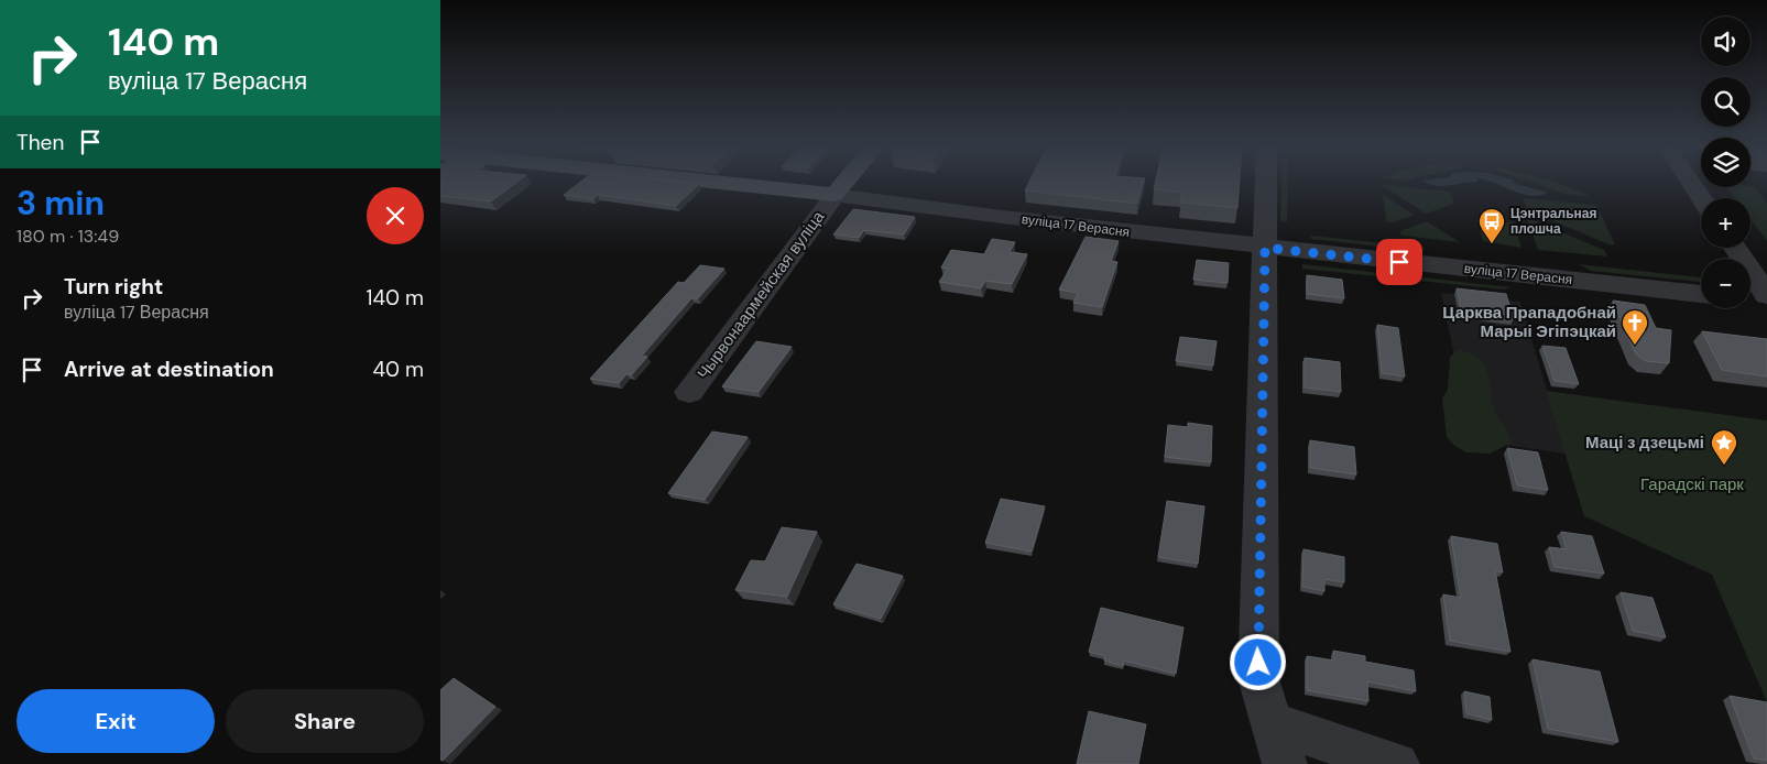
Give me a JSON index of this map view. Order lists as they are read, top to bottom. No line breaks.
{"streets":{"main road":["вуліца 17 Верасня","Чырвонаармейская вуліца"]},"crossings":[["вуліца 17 Верасня","Чырвонаармейская вуліца"]],"parks":["Гарадскі парк"],"places":{"bus stop":["Цэнтральная плошча"],"church":["Царква Прападобнай Марыі Эгіпэцкай"],"place":["Маці з дзецьмі"]},"page":{"turn":["140 m","вуліца 17 Верасня"],"map_buttons":["+","−"],"then":"Then","heading":["3 min","180 m · 13:49"],"list":[{"name":"Turn right","note":"вуліца 17 Верасня","value":"140 m"},{"name":"Arrive at destination","value":"40 m"}],"buttons":["Exit","Share"]}}
